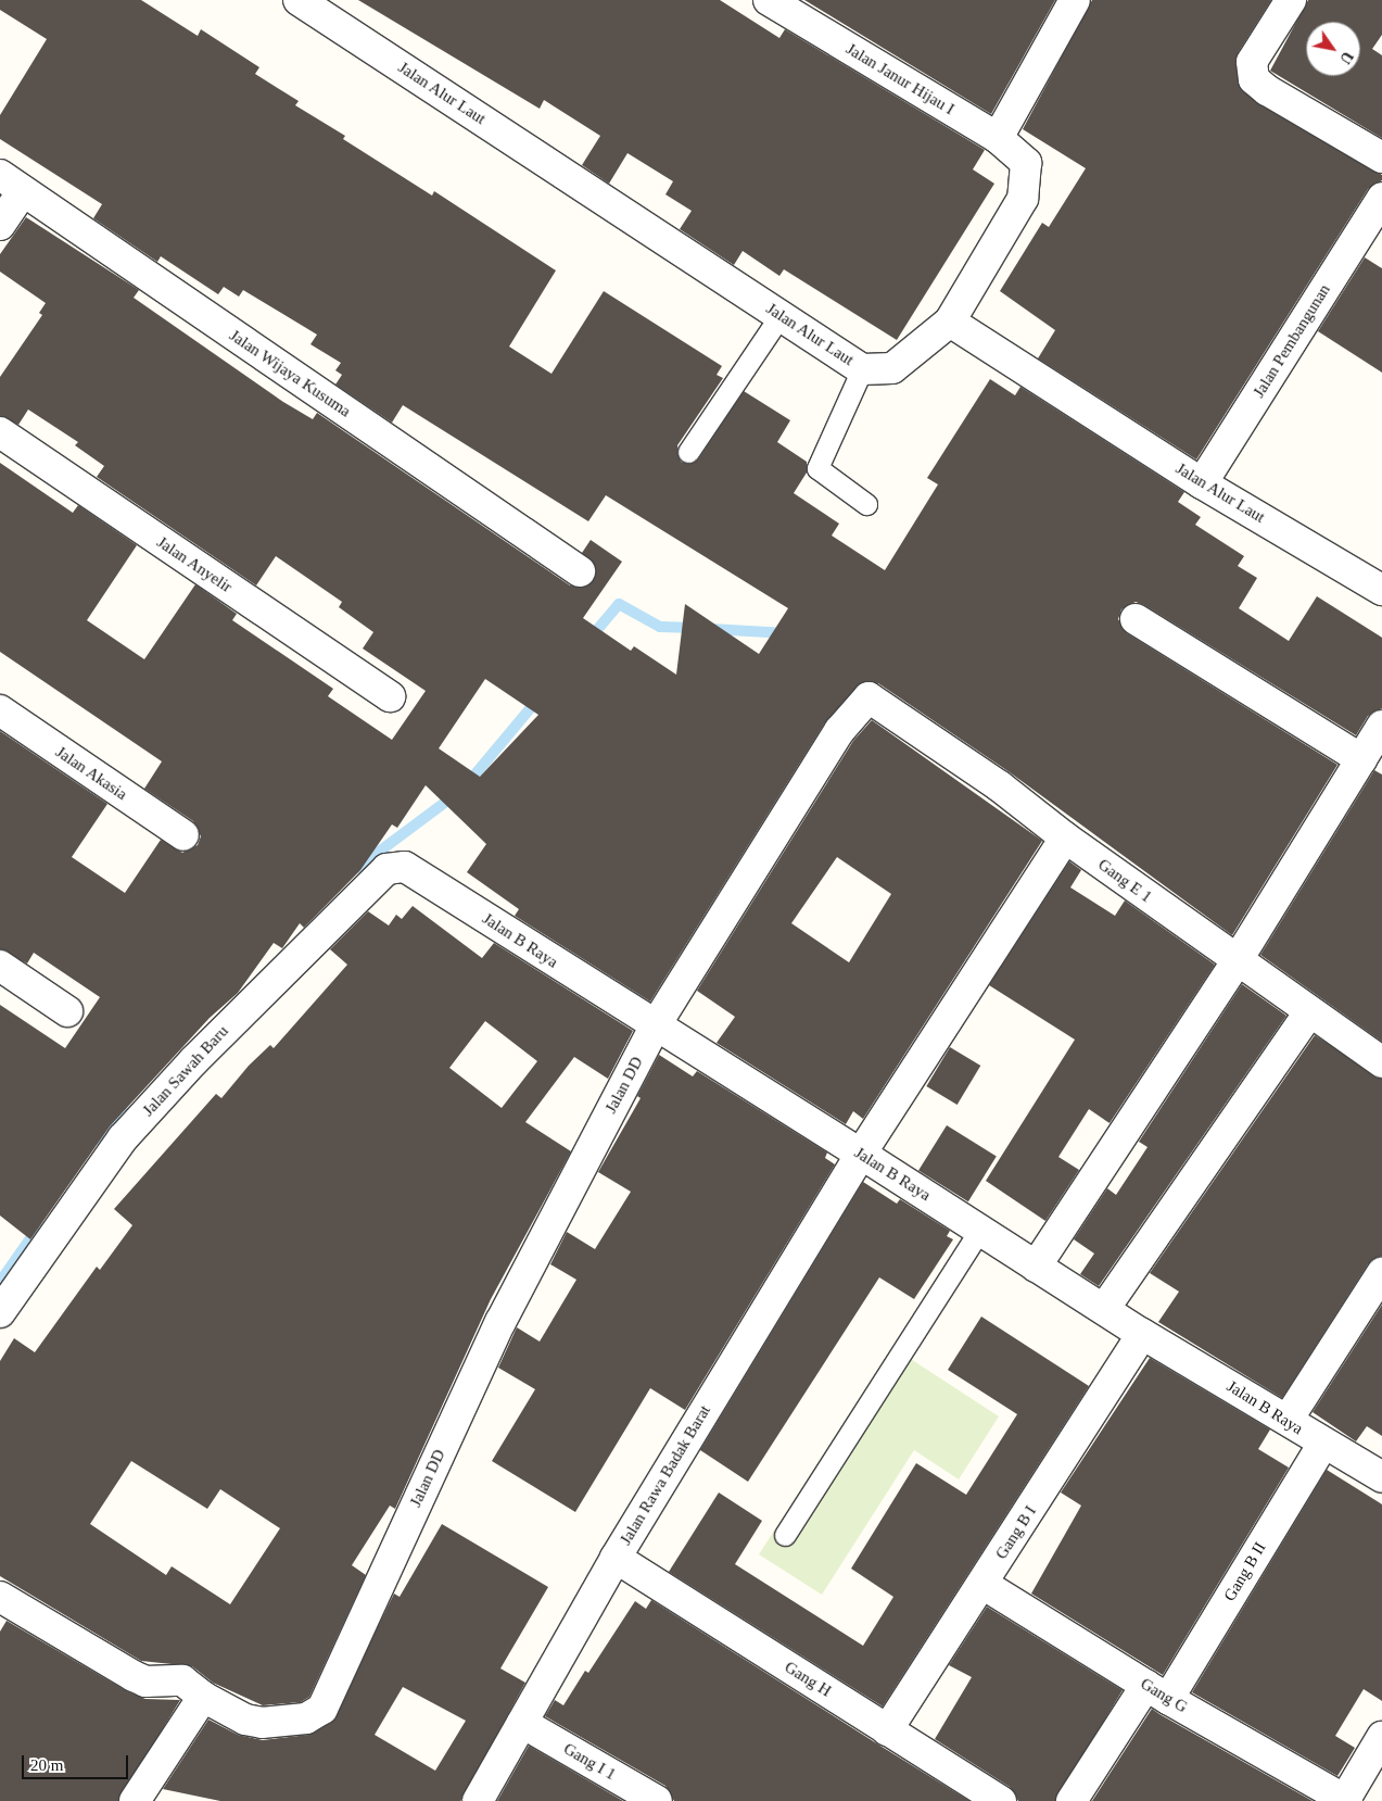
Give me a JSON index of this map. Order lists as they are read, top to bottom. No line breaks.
{"streets":{"street":["Jalan Janur Hijau I","Jalan Alur Laut","Jalan Pembangunan","Jalan Wijaya Kusuma","Jalan Anyelir","Jalan Akasia","Gang E 1","Jalan B Raya","Jalan Sawah Baru","Jalan DD","Jalan Rawa Badak Barat","Gang B I","Gang B II","Gang H","Gang G","Gang I 1"]},"crossings":[["Jalan Janur Hijau I","Jalan Alur Laut"],["Jalan Alur Laut","Jalan Pembangunan"],["Gang E 1","Jalan DD"],["Gang E 1","Jalan Rawa Badak Barat"],["Jalan B Raya","Jalan Sawah Baru"],["Jalan B Raya","Jalan DD"],["Jalan B Raya","Jalan Rawa Badak Barat"],["Jalan B Raya","Gang B I"],["Jalan B Raya","Gang B II"],["Jalan Rawa Badak Barat","Gang H"],["Jalan Rawa Badak Barat","Gang I 1"],["Gang B I","Gang H"],["Gang B I","Gang G"],["Gang B II","Gang G"]],"scale_bar":"20 m","north":"bottom right"}
